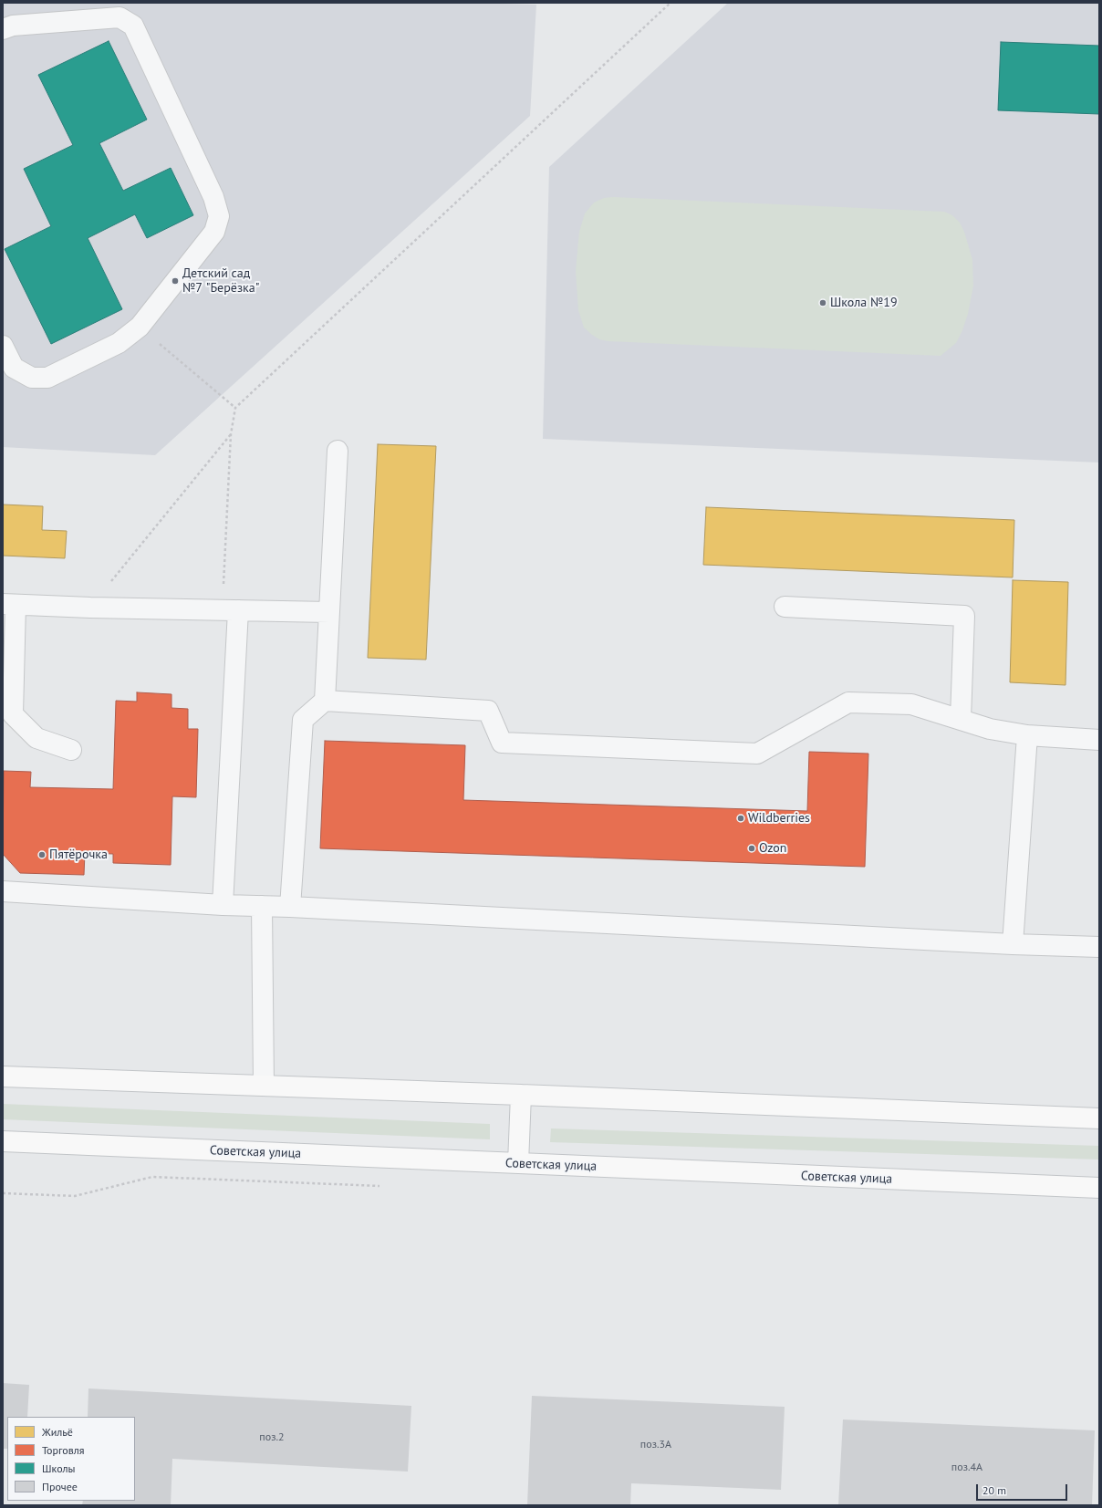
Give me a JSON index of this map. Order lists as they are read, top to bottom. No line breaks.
{"streets":{"main road":["Советская улица"]},"places":["Детский сад №7 \"Берёзка\"","Школа №19","Wildberries","Ozon","Пятёрочка"],"house_numbers":["поз.2","поз.3А","поз.4А"],"legend":["Жильё","Торговля","Школы","Прочее"],"scale_bar":"20 m"}
